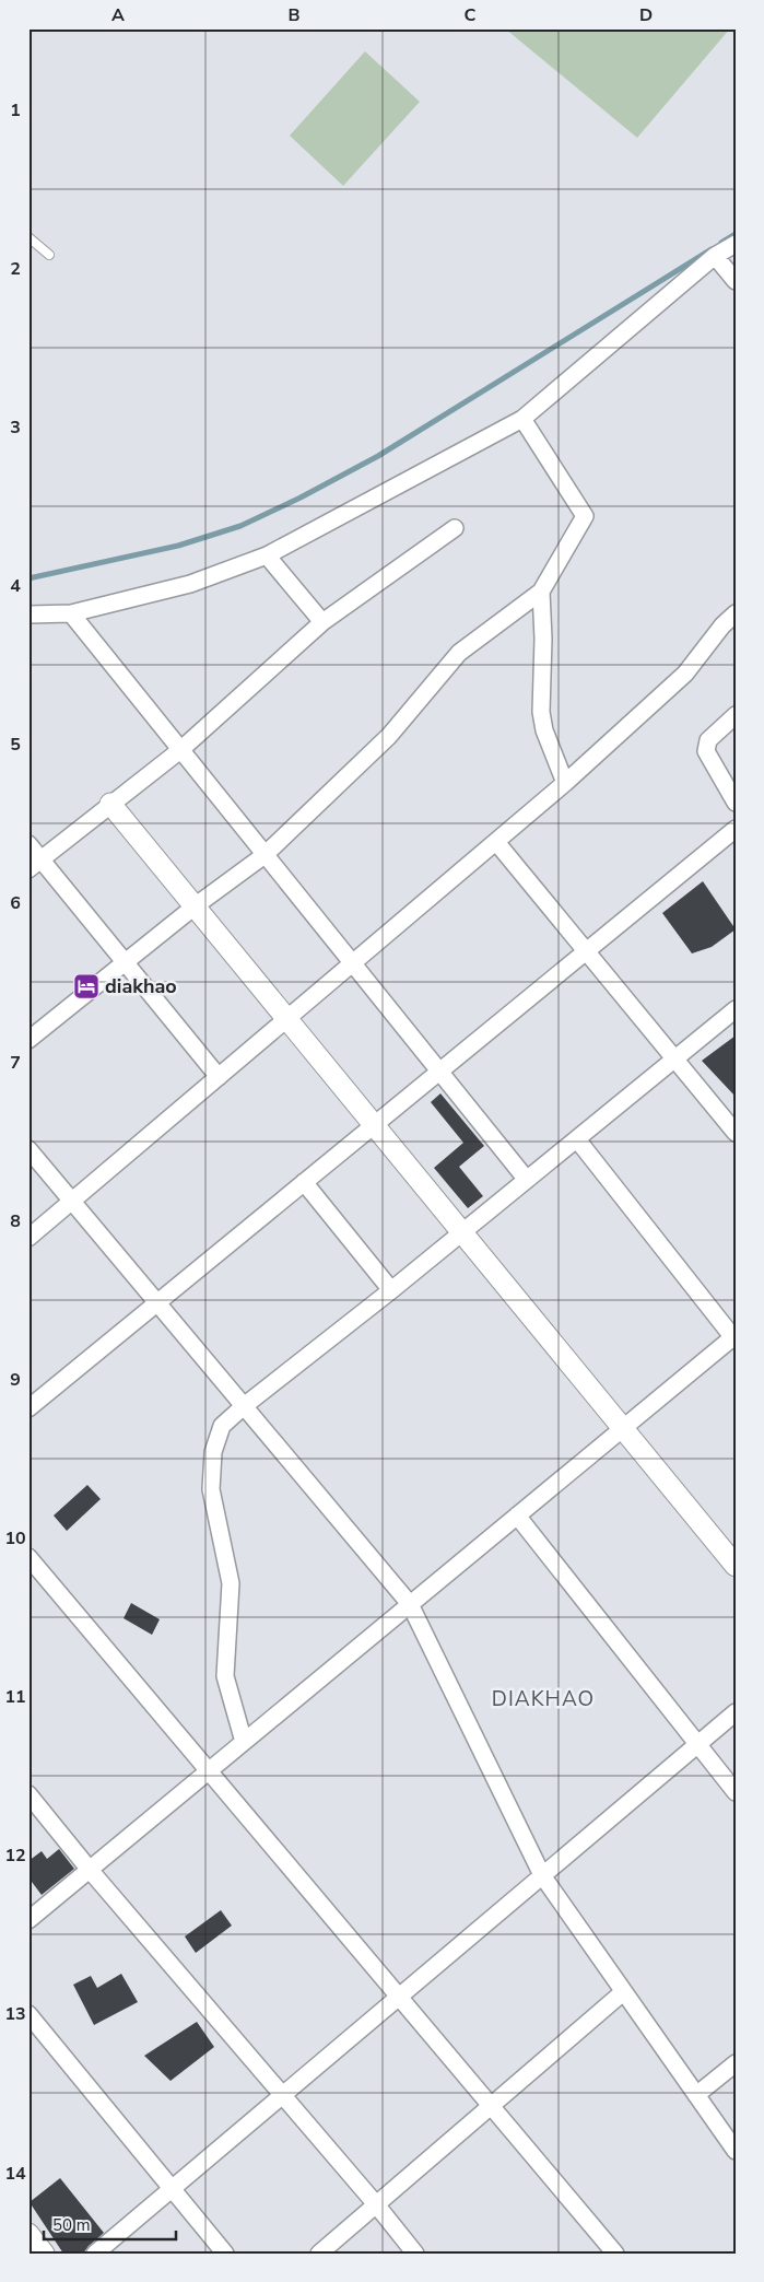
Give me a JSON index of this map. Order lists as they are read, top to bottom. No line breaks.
{"districts":["DIAKHAO"],"places":{"hotel":["diakhao"]},"scale_bar":"50 m","grid":{"columns":["A","B","C","D"],"rows":["1","2","3","4","5","6","7","8","9","10","11","12","13","14"]}}
